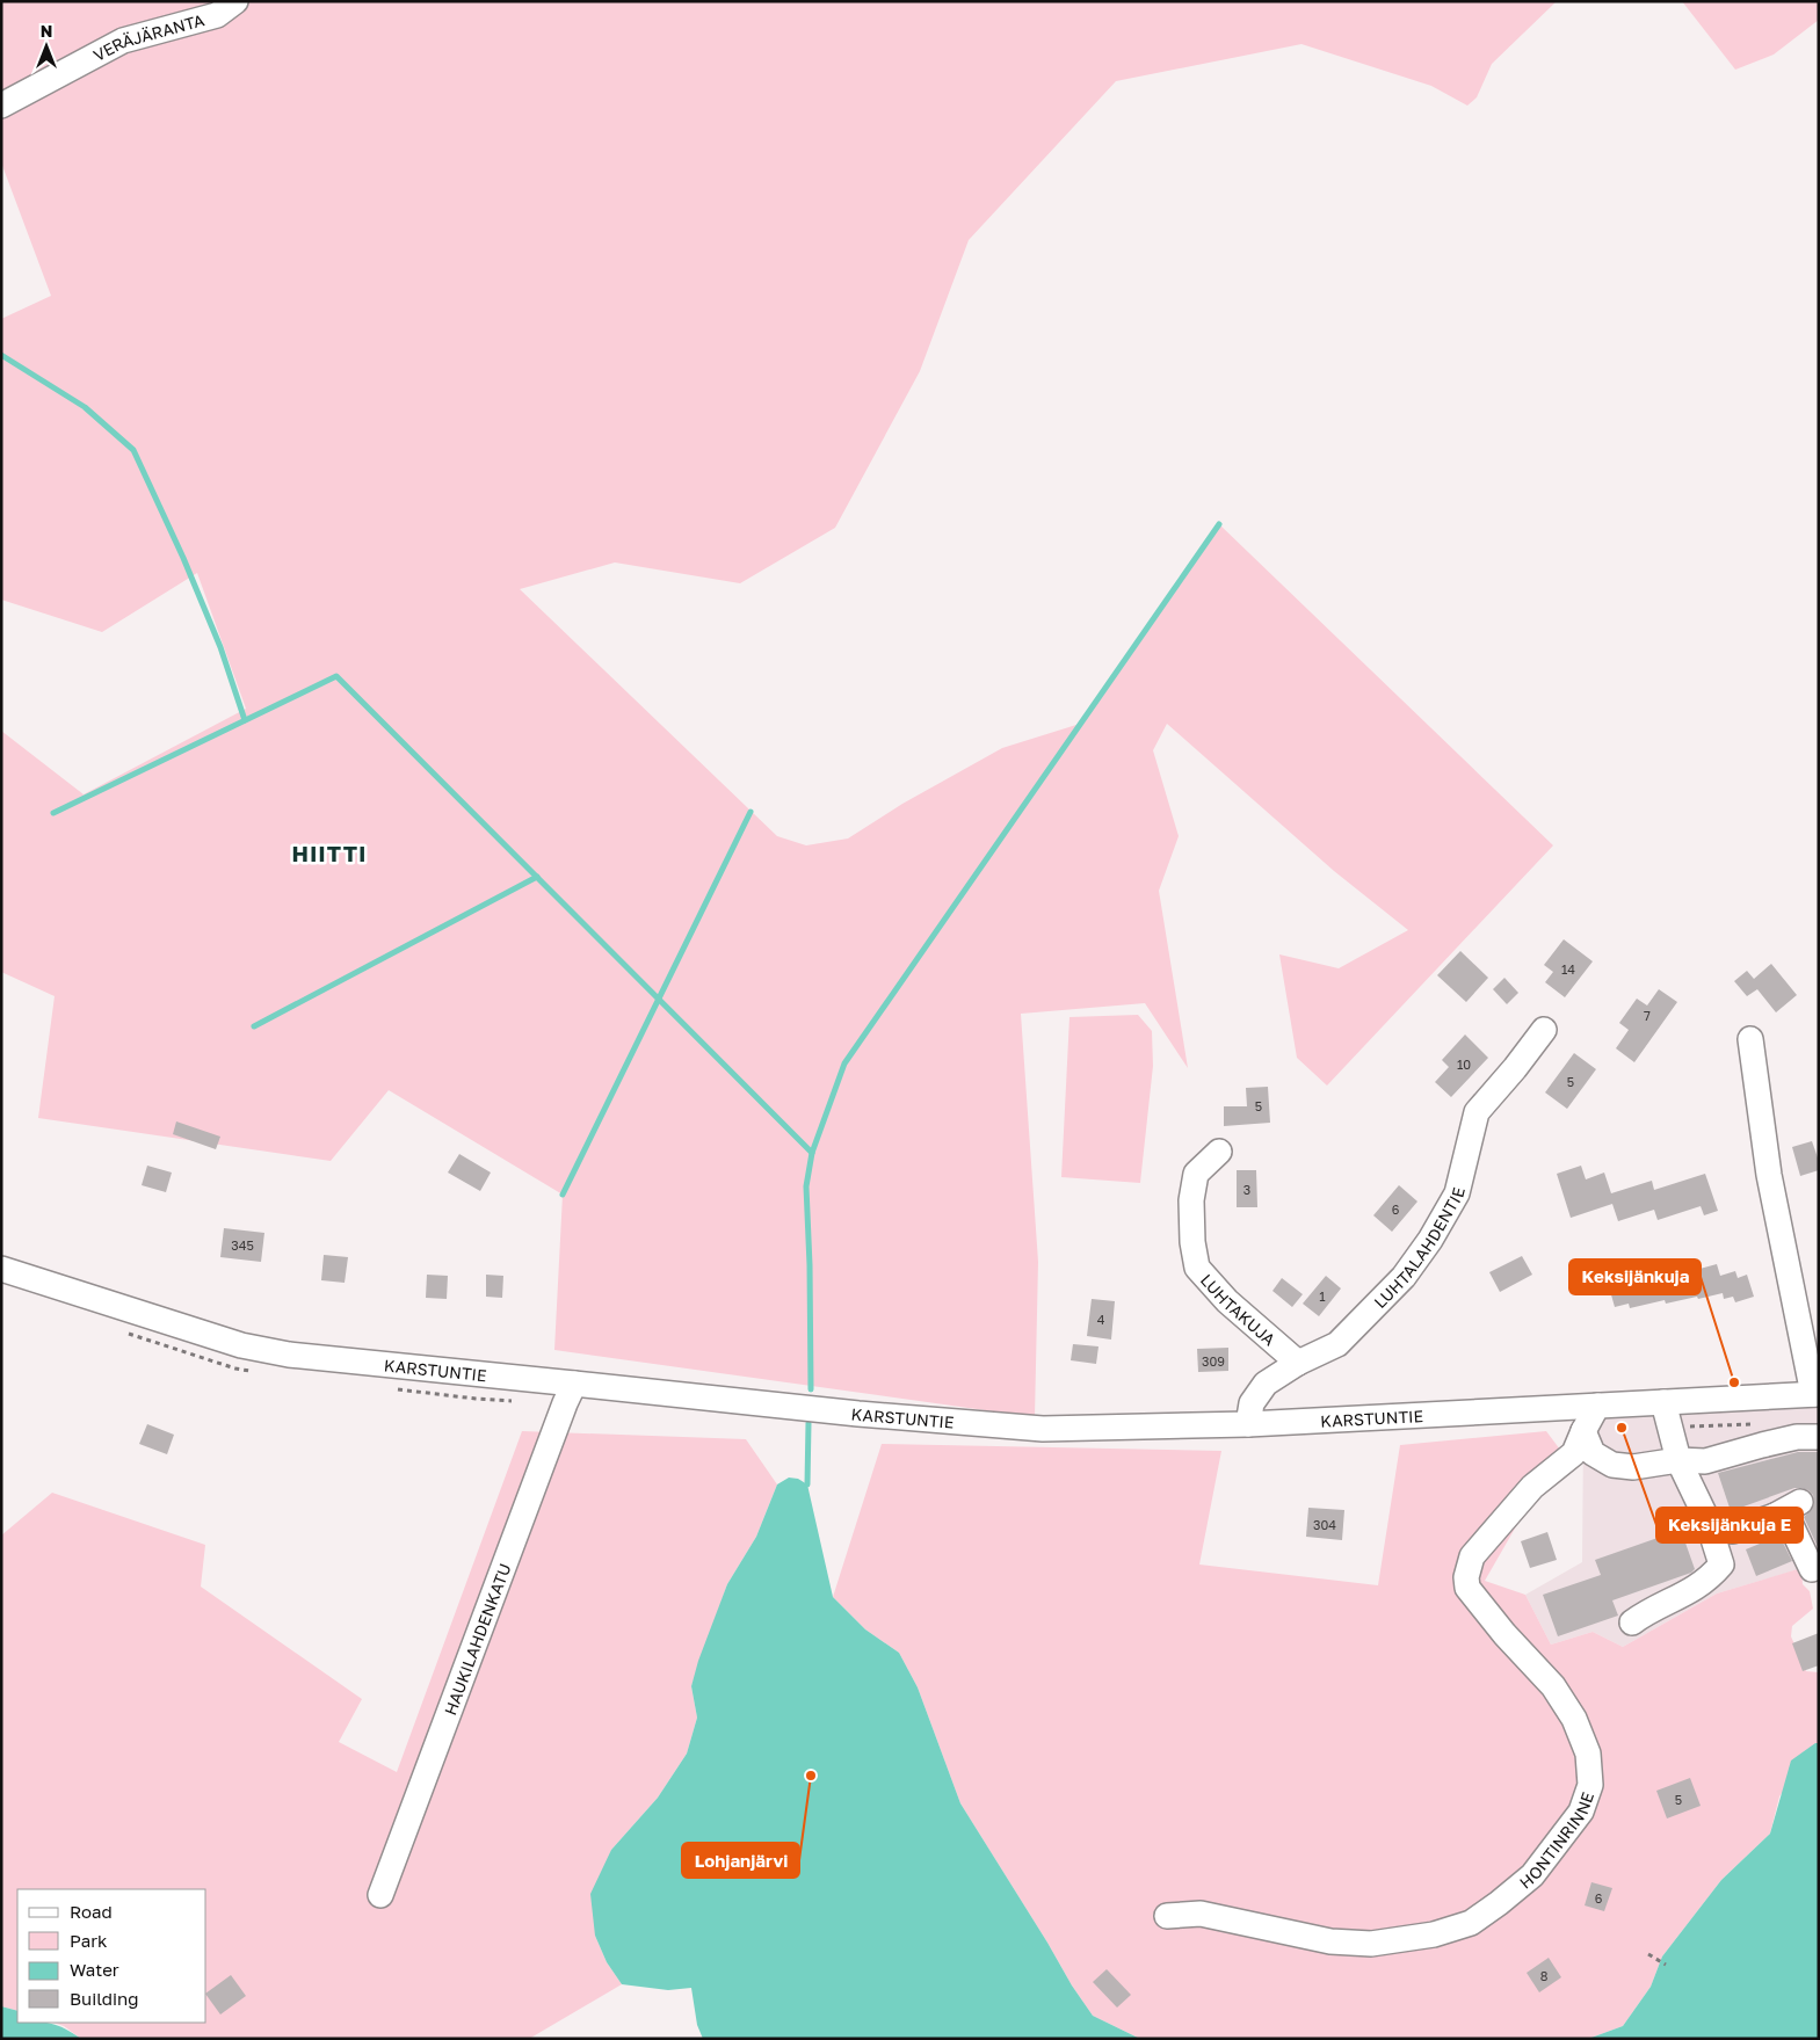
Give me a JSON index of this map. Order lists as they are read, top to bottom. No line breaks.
{"streets":{"street":["VERÄJÄRANTA","LUHTALAHDENTIE","LUHTAKUJA","KARSTUNTIE","HAUKILAHDENKATU","HONTINRINNE"]},"crossings":[["LUHTALAHDENTIE","LUHTAKUJA"],["LUHTALAHDENTIE","KARSTUNTIE"],["KARSTUNTIE","HAUKILAHDENKATU"],["KARSTUNTIE","HONTINRINNE"]],"districts":["HIITTI"],"places":["Keksijänkuja","Keksijänkuja E","Lohjanjärvi"],"house_numbers":["14","7","10","5","5","3","6","345","1","4","309","304","5","6","8"],"legend":["Road","Park","Water","Building"],"north":"top"}
